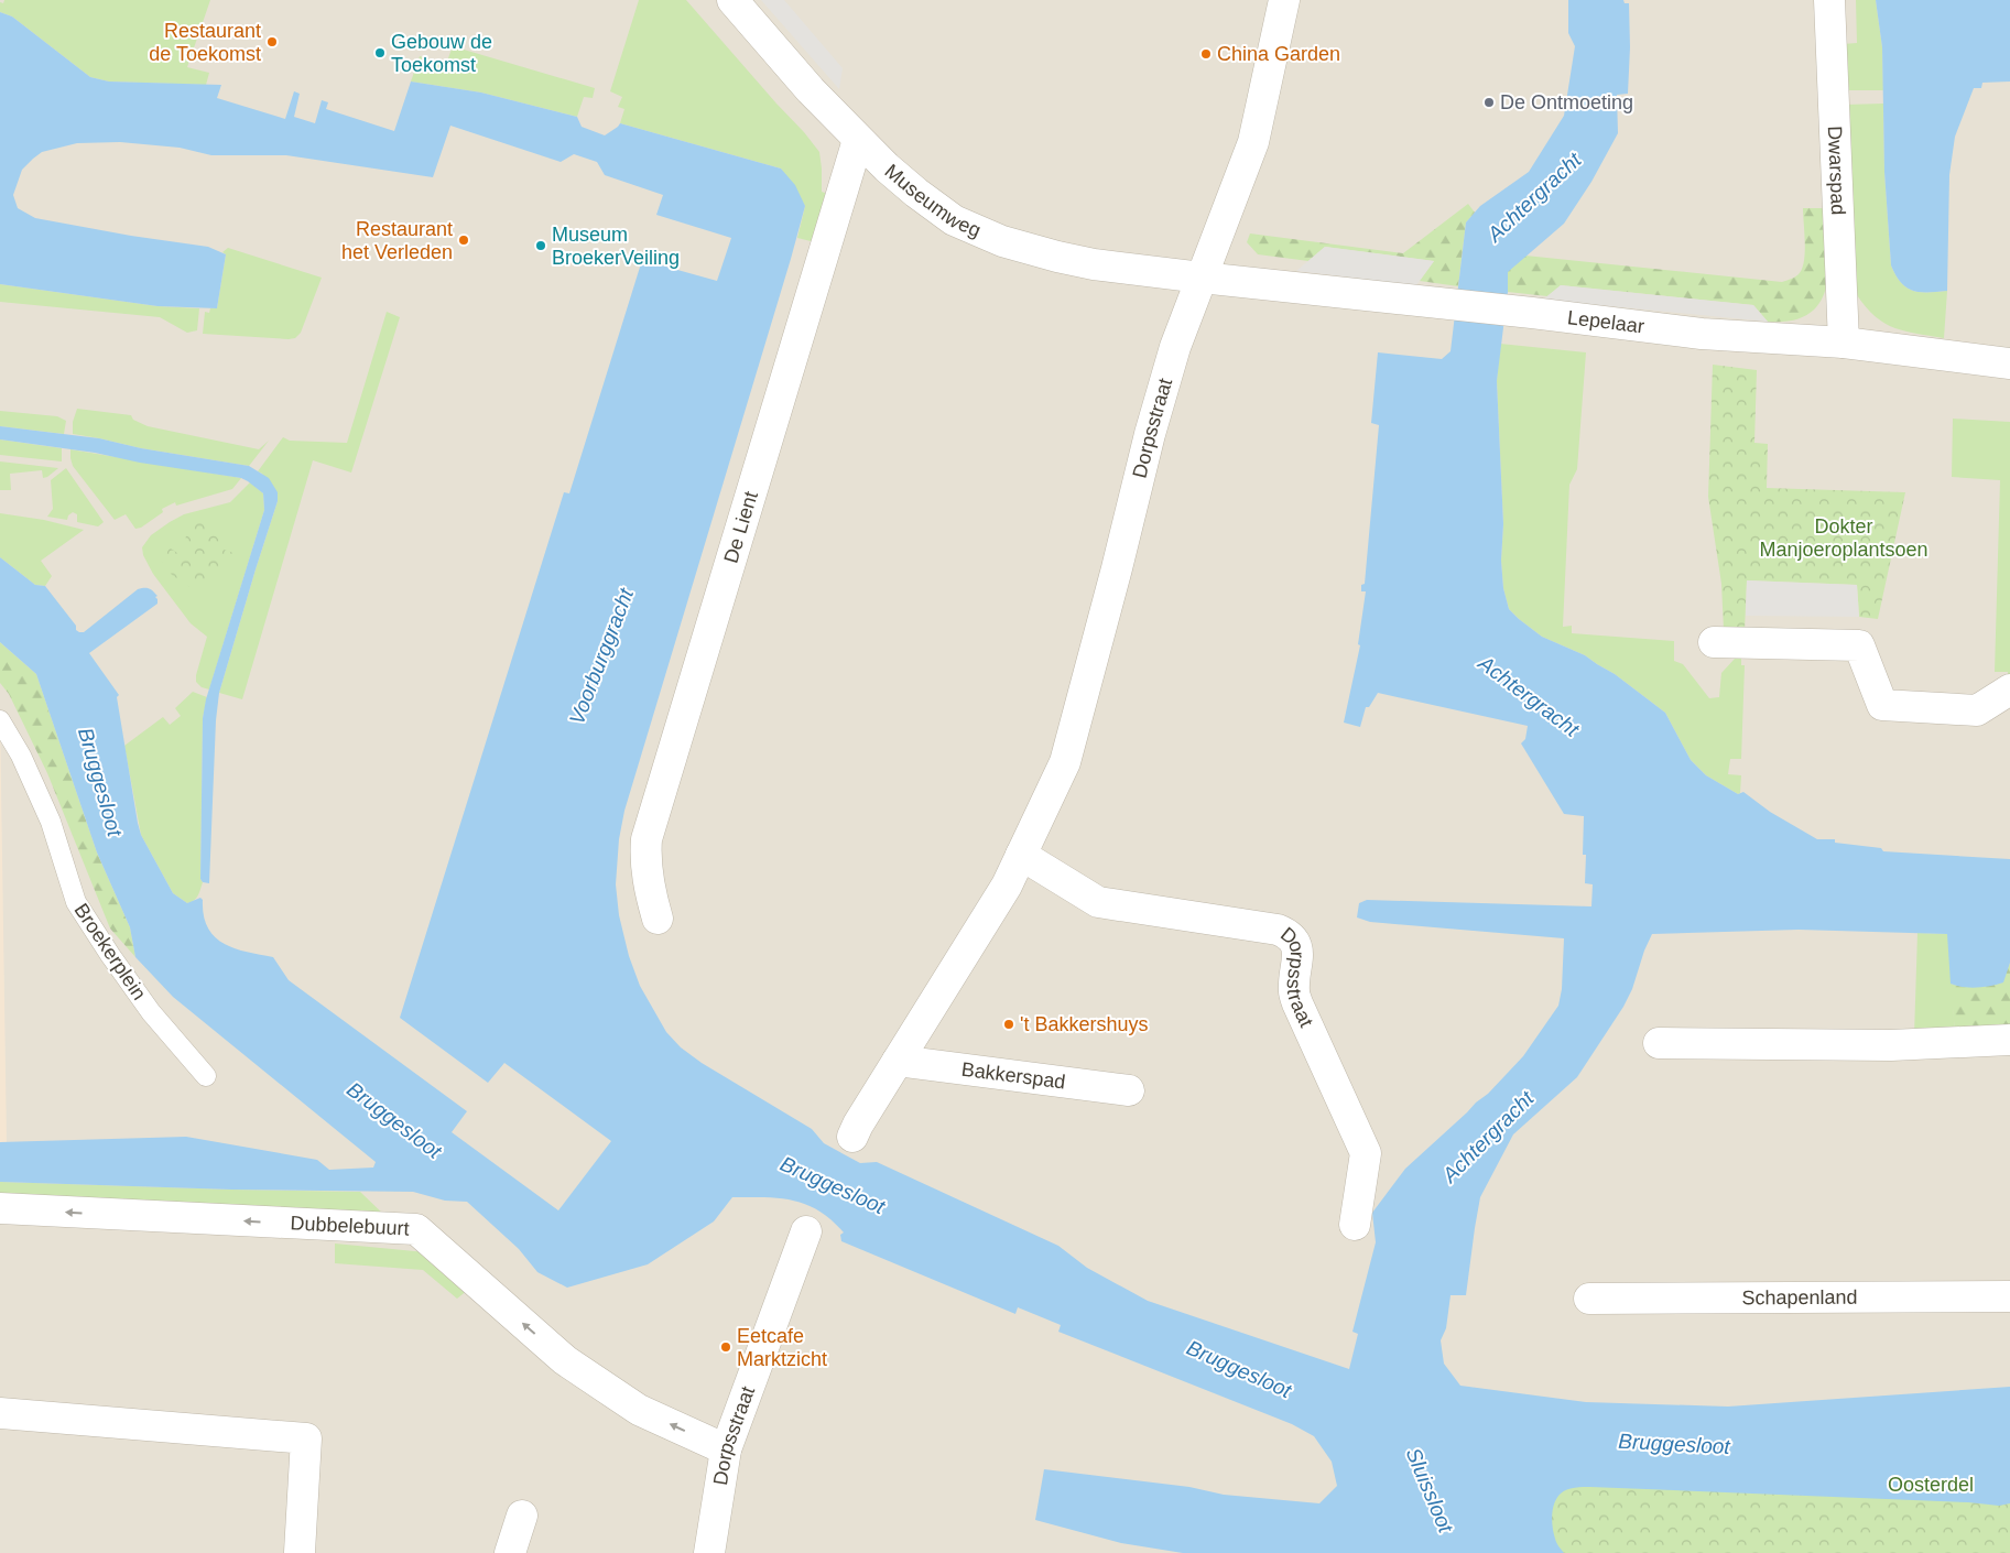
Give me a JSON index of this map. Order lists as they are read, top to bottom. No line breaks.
{"streets":{"street":["Dwarspad","Museumweg","Lepelaar","Dorpsstraat","De Lient","Bakkerspad","Dubbelebuurt","Schapenland"],"lane":["Broekerplein"]},"crossings":[["Dwarspad","Lepelaar"],["Museumweg","Lepelaar"],["Museumweg","Dorpsstraat"],["Museumweg","De Lient"],["Lepelaar","Dorpsstraat"],["Dorpsstraat","Bakkerspad"],["Dorpsstraat","Dubbelebuurt"]],"one_way":["Dubbelebuurt"],"water":["Achtergracht","Voorburggracht","Bruggesloot","Sluissloot"],"parks":["Dokter Manjoeroplantsoen","Oosterdel"],"places":["Restaurant de Toekomst","Gebouw de Toekomst","China Garden","De Ontmoeting","Restaurant het Verleden","Museum BroekerVeiling","'t Bakkershuys","Eetcafe Marktzicht"]}
